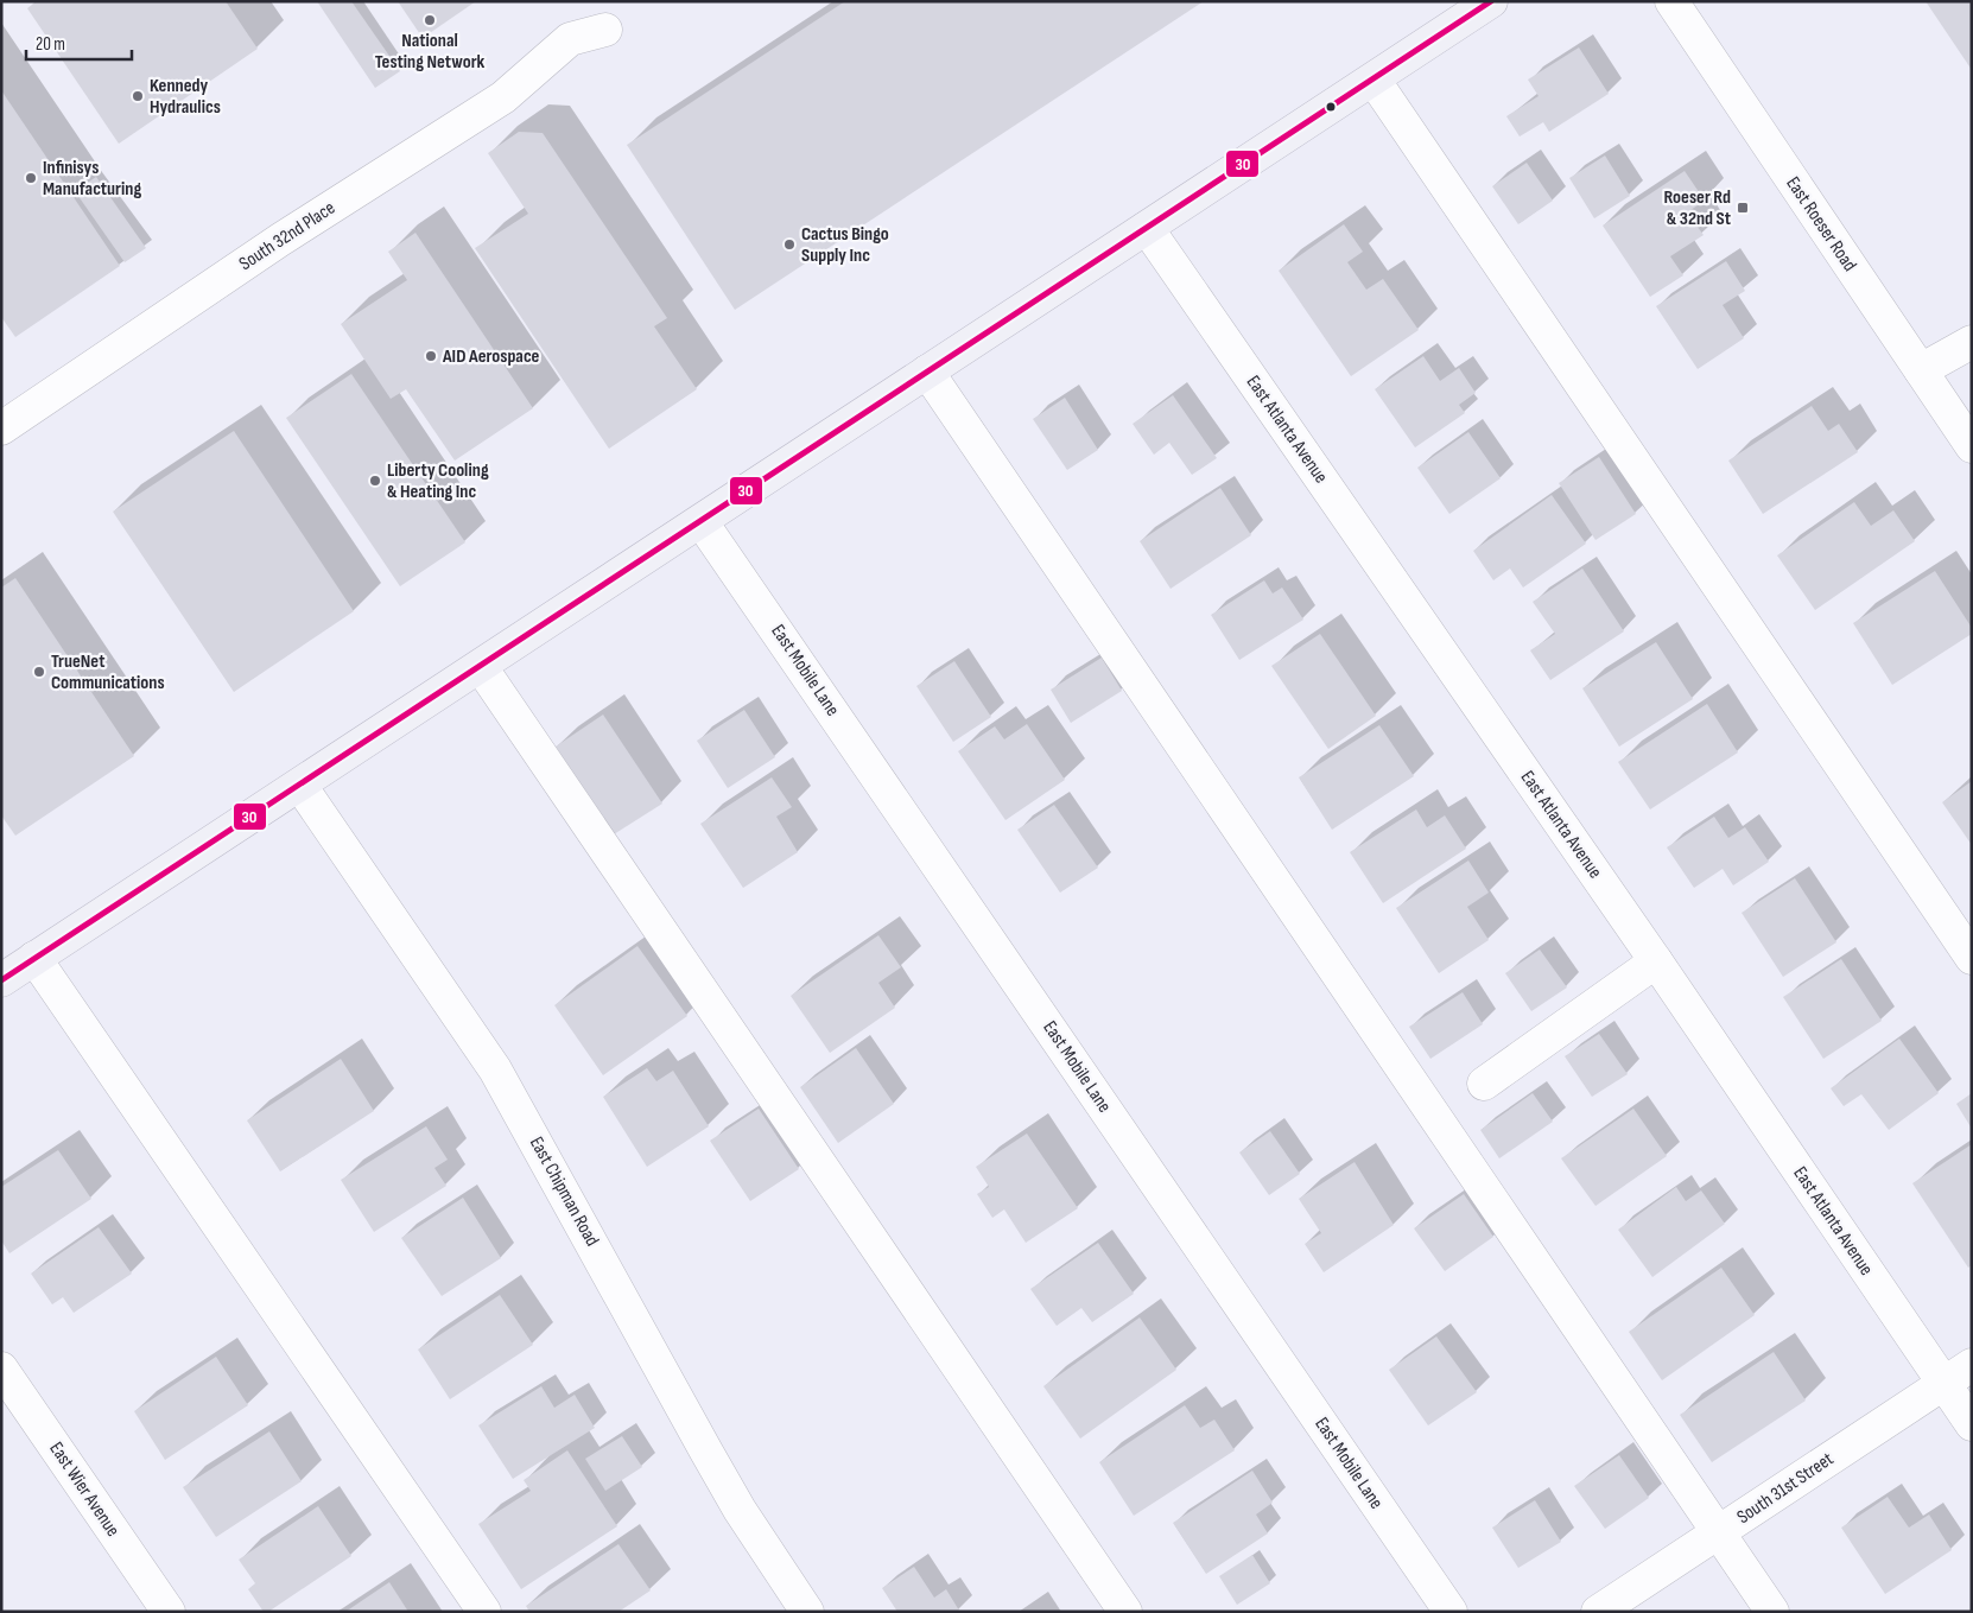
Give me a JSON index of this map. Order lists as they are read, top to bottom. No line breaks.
{"streets":{"street":["East Roeser Road","South 32nd Place","East Atlanta Avenue","East Mobile Lane","East Chipman Road","South 31st Street","East Wier Avenue"]},"crossings":[["East Atlanta Avenue","South 31st Street"]],"places":{"other":["National Testing Network","Kennedy Hydraulics","Infinisys Manufacturing","Cactus Bingo Supply Inc","AID Aerospace","Liberty Cooling & Heating Inc","TrueNet Communications"],"transit":["Roeser Rd & 32nd St"]},"lines":["transit line 30"],"scale_bar":"20 m"}
